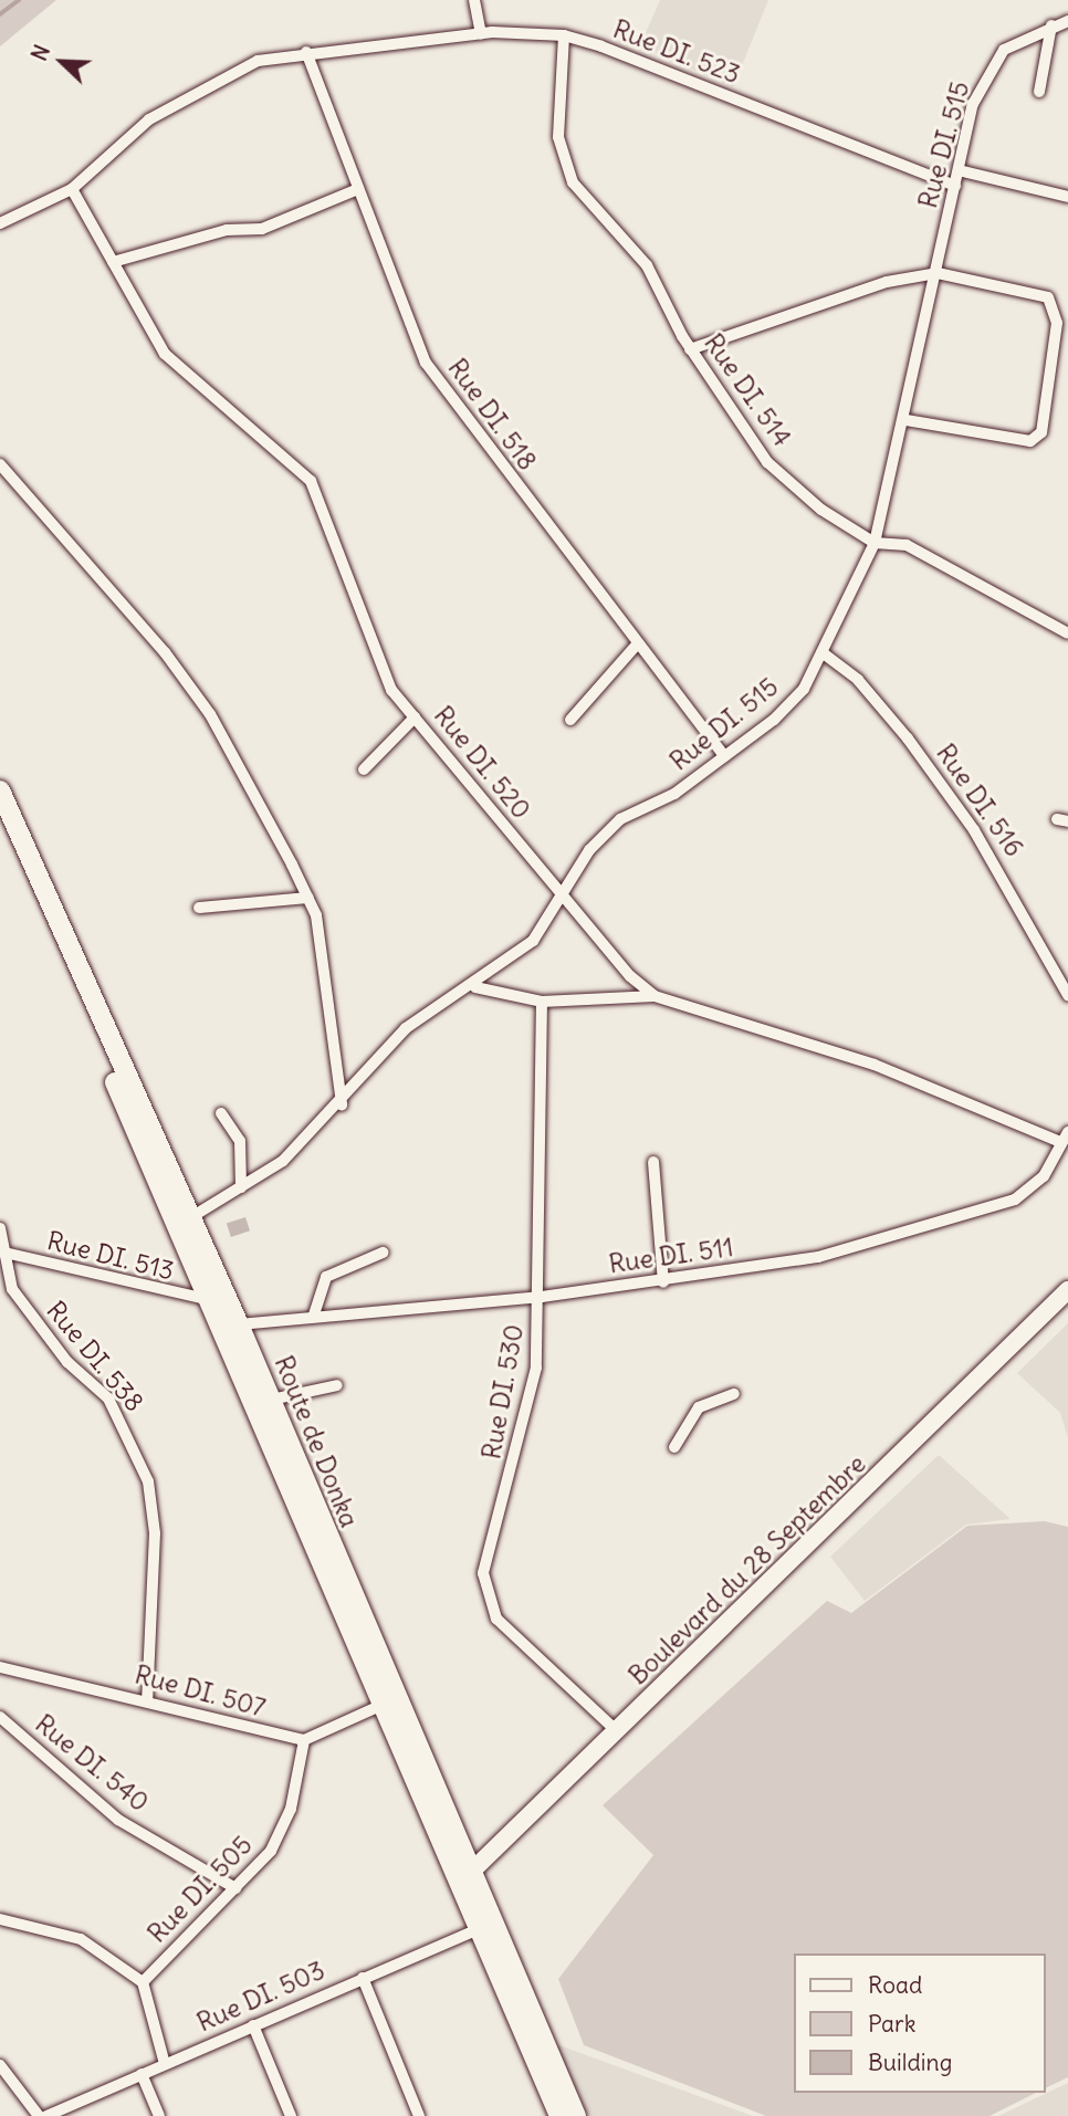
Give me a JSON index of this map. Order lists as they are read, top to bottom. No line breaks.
{"streets":{"main road":["Route de Donka","Boulevard du 28 Septembre"],"street":["Rue DI. 523","Rue DI. 515","Rue DI. 514","Rue DI. 518","Rue DI. 520","Rue DI. 516","Rue DI. 513","Rue DI. 511","Rue DI. 538","Rue DI. 530","Rue DI. 507","Rue DI. 540","Rue DI. 505","Rue DI. 503"]},"crossings":[["Rue DI. 523","Rue DI. 515"],["Rue DI. 523","Rue DI. 514"],["Rue DI. 523","Rue DI. 518"],["Rue DI. 523","Rue DI. 520"],["Rue DI. 515","Rue DI. 514"],["Rue DI. 515","Rue DI. 518"],["Rue DI. 515","Rue DI. 520"],["Rue DI. 515","Rue DI. 516"],["Rue DI. 515","Route de Donka"],["Rue DI. 520","Rue DI. 511"],["Rue DI. 513","Rue DI. 538"],["Rue DI. 513","Route de Donka"],["Rue DI. 511","Rue DI. 530"],["Rue DI. 511","Route de Donka"],["Rue DI. 538","Rue DI. 507"],["Rue DI. 530","Boulevard du 28 Septembre"],["Route de Donka","Boulevard du 28 Septembre"],["Route de Donka","Rue DI. 503"],["Rue DI. 507","Rue DI. 505"],["Rue DI. 540","Rue DI. 505"]],"legend":["Road","Park","Building"],"north":"top left"}
